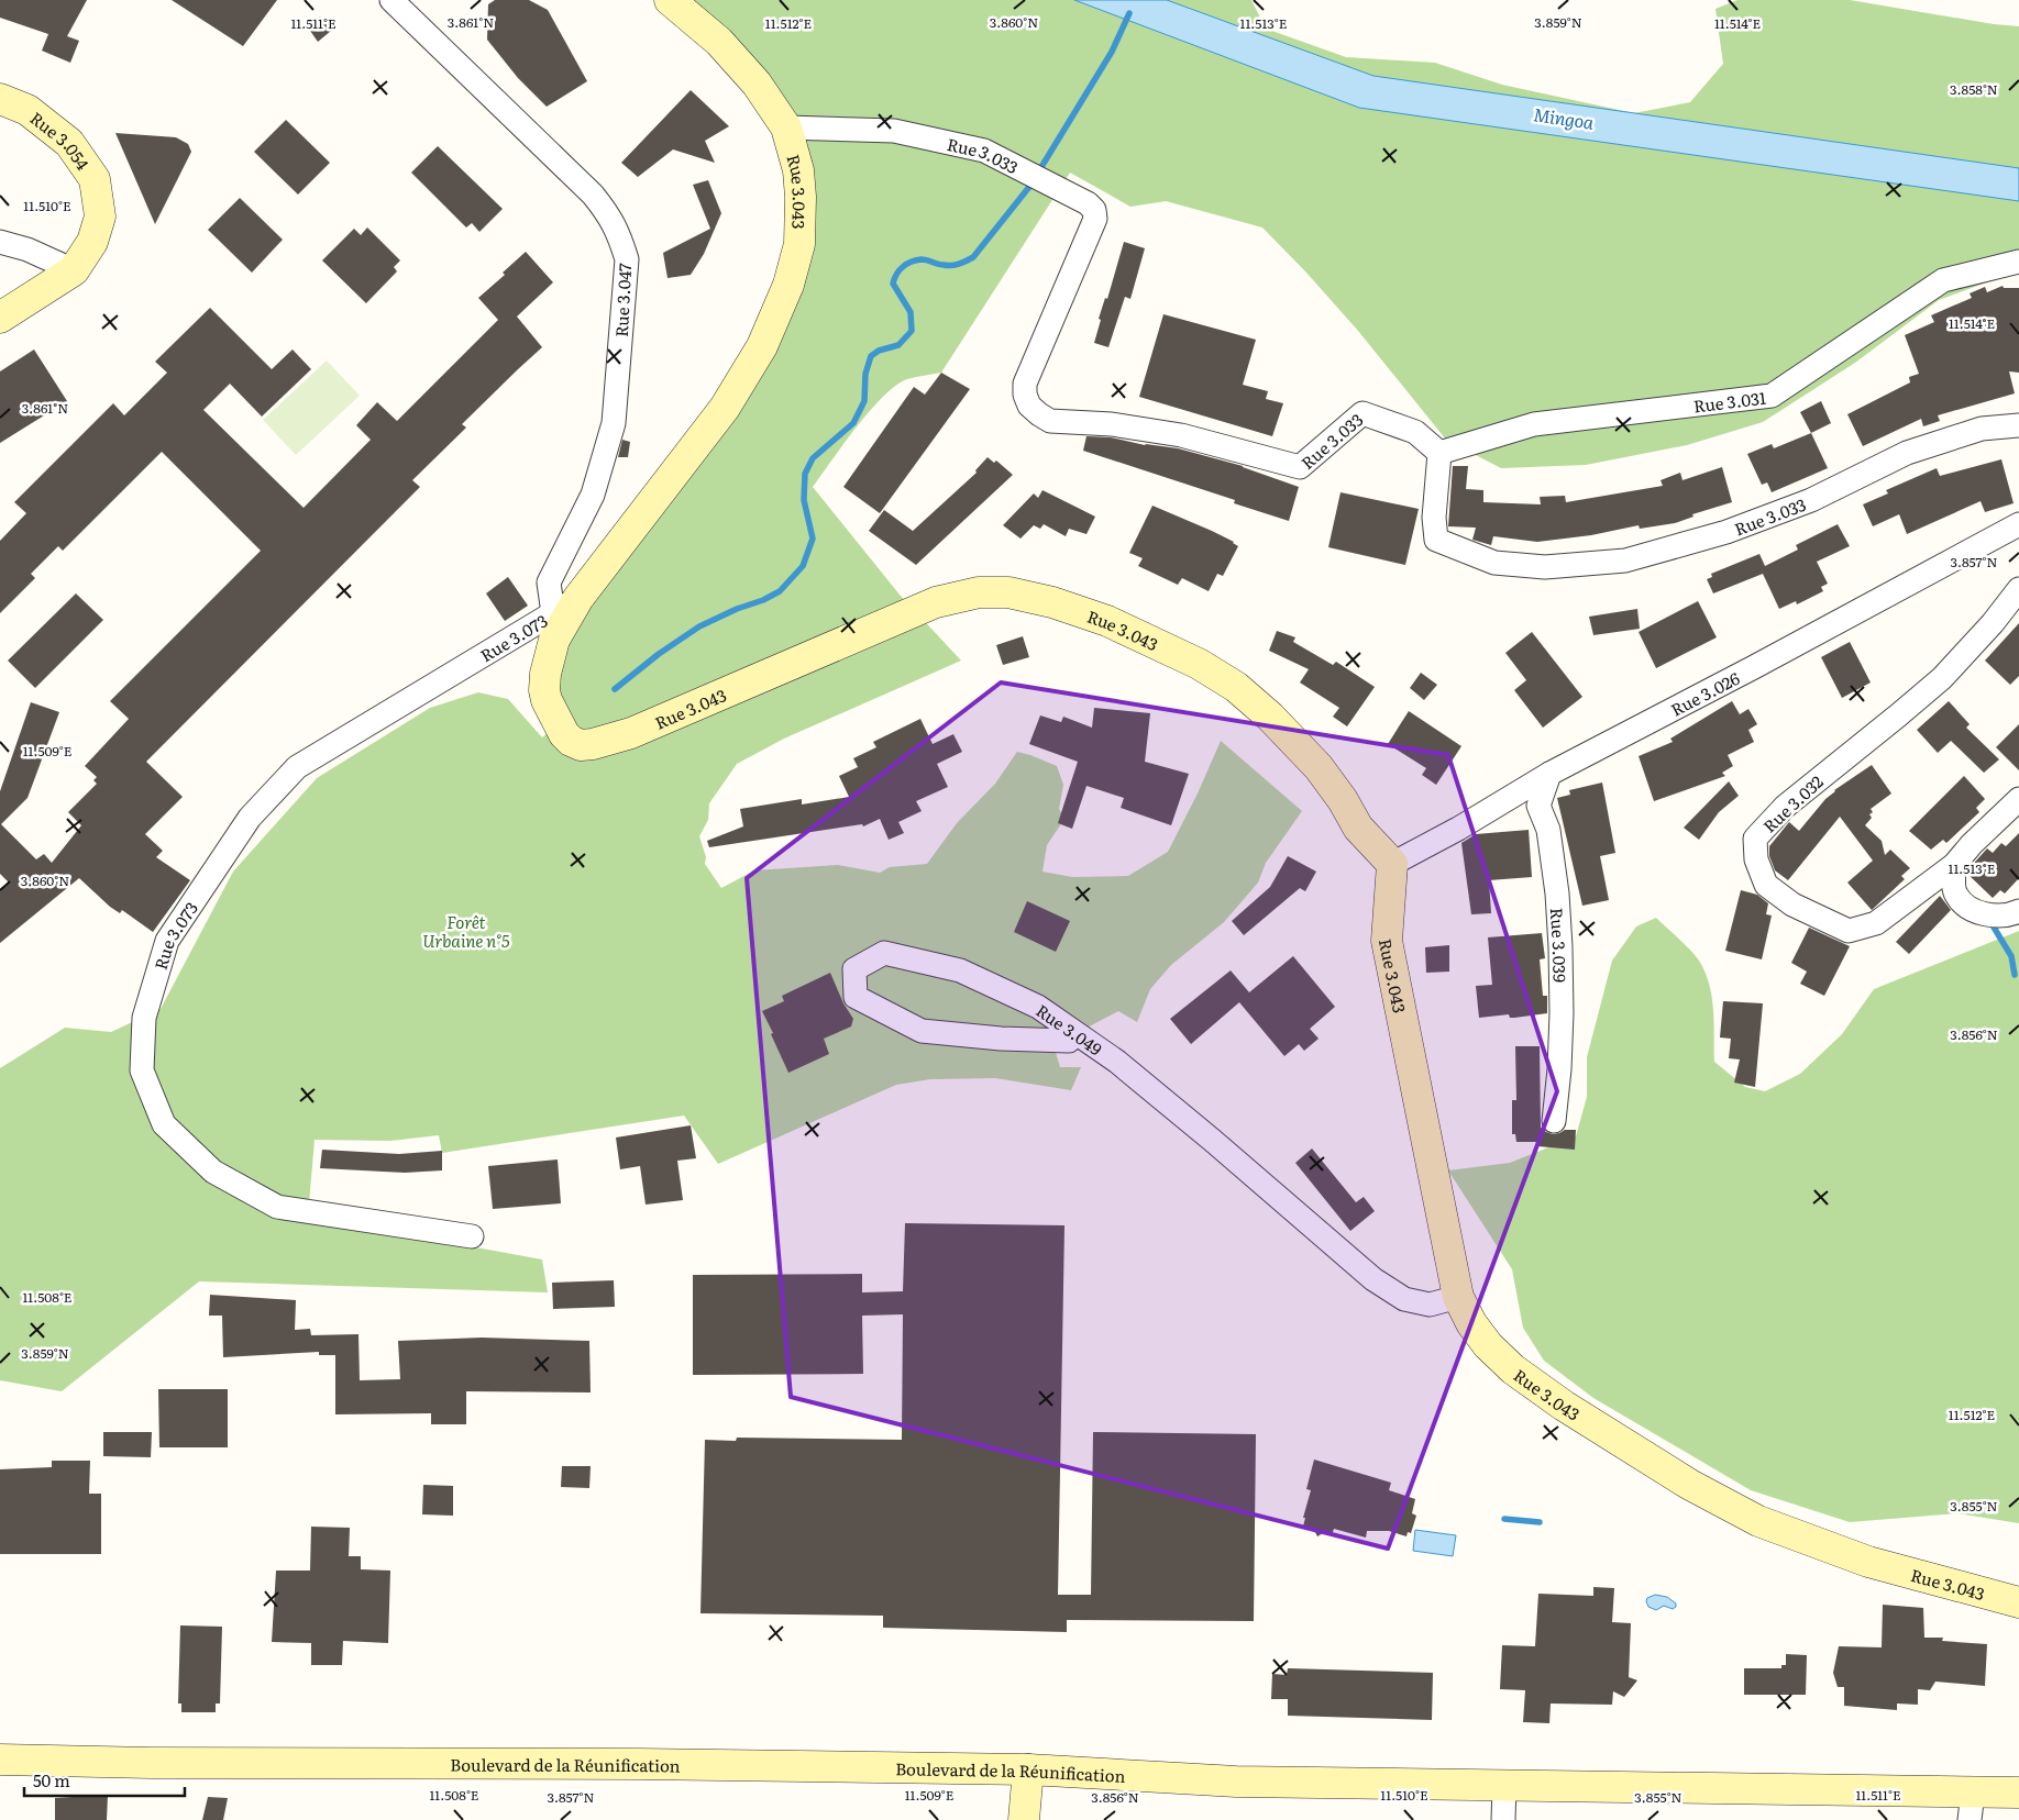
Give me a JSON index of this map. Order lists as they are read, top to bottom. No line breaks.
{"streets":{"street":["Rue 3.054","Rue 3.033","Rue 3.043","Rue 3.047","Rue 3.031","Rue 3.073","Rue 3.026","Rue 3.032","Rue 3.039","Rue 3.049","Boulevard de la Réunification"]},"crossings":[["Rue 3.033","Rue 3.043"],["Rue 3.033","Rue 3.031"],["Rue 3.043","Rue 3.073"],["Rue 3.043","Rue 3.026"],["Rue 3.043","Rue 3.049"],["Rue 3.047","Rue 3.073"],["Rue 3.026","Rue 3.039"]],"water":["Mingoa"],"parks":["Forêt Urbaine n°5"],"scale_bar":"50 m","coordinates":["3.861°N","3.860°N","3.859°N","11.511°E","11.514°E","11.512°E","11.513°E","3.858°N","11.510°E","3.857°N","11.509°E","3.856°N","11.508°E","3.855°N"]}
